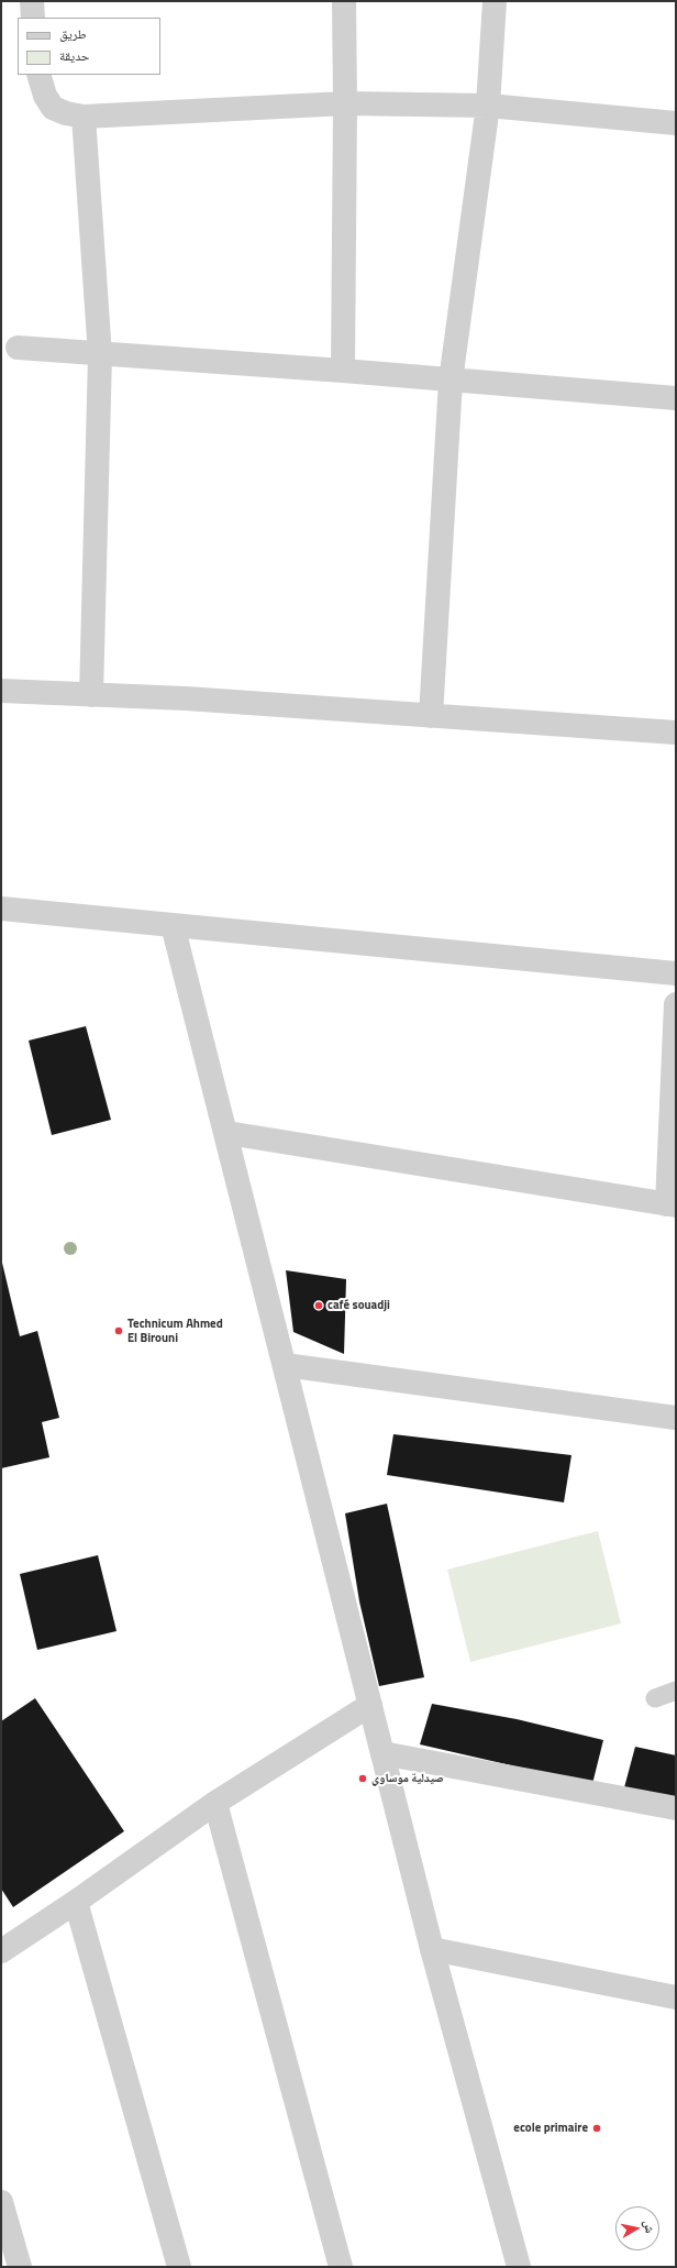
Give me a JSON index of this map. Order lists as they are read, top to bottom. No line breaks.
{"places":["café souadji","Technicum Ahmed El Birouni","صيدلية موساوي","ecole primaire"],"legend":["طريق","حديقة"],"north":"right"}
